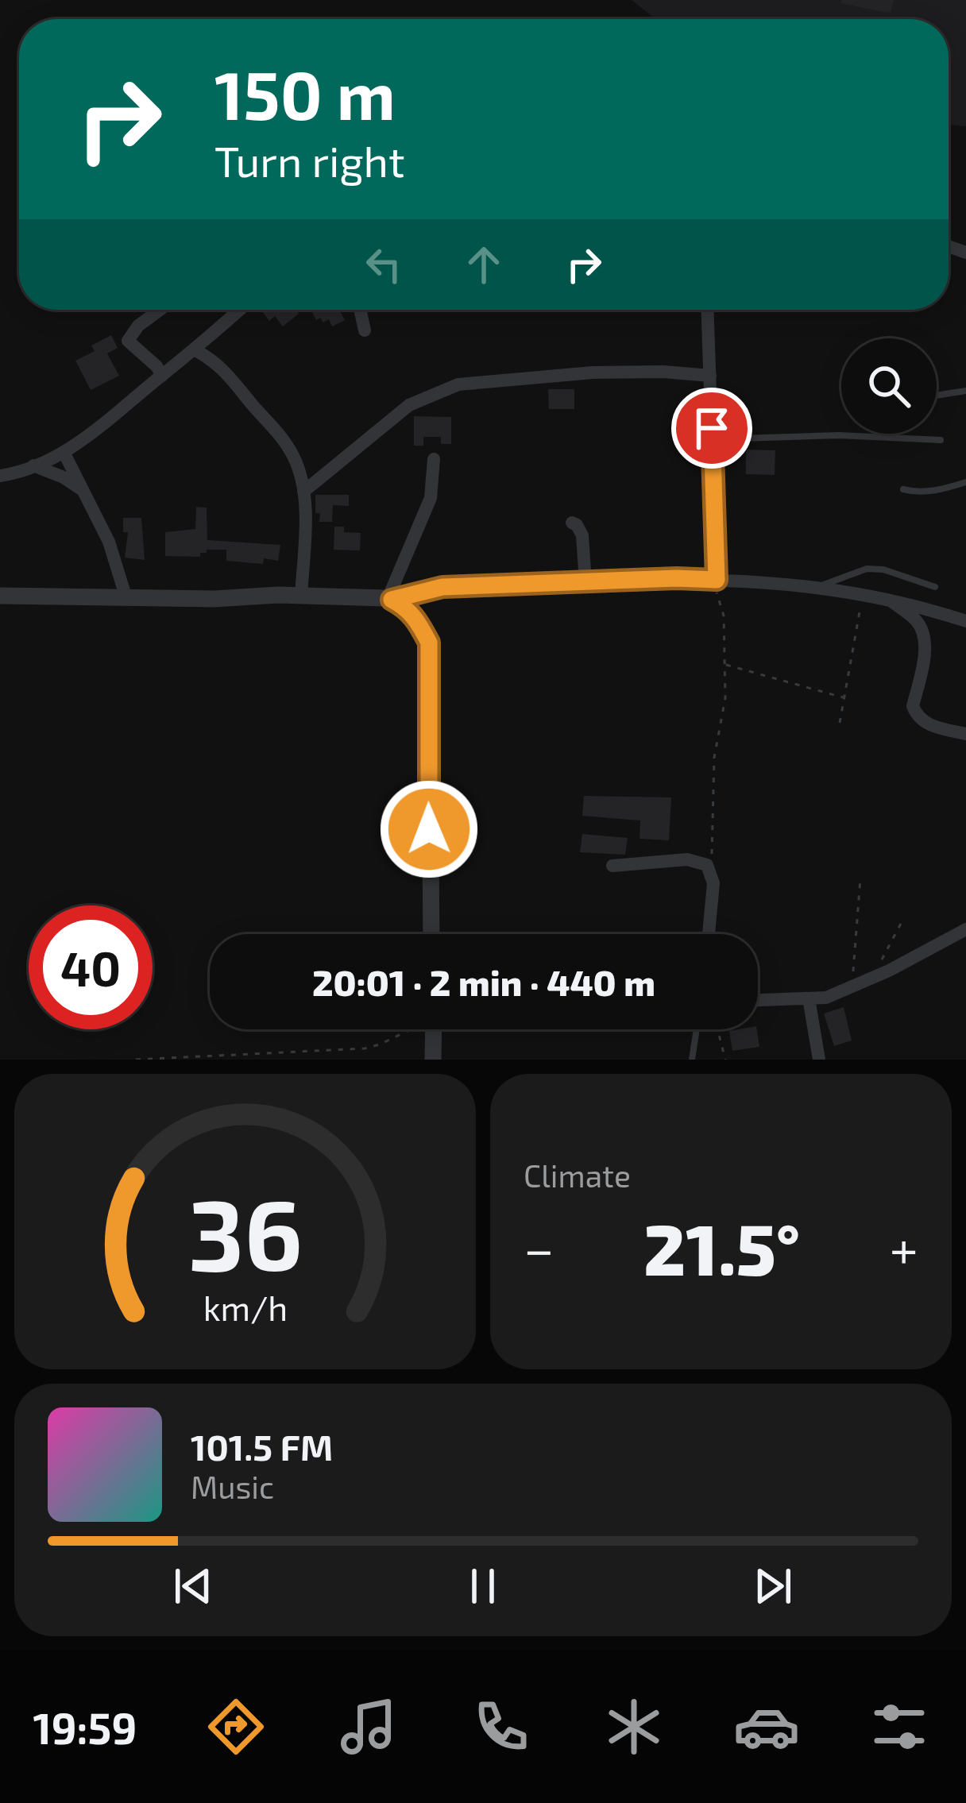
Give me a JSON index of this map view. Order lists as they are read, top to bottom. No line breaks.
{"page":{"turn":["150 m","Turn right"],"limit":"40","trip":"20:01 · 2 min · 440 m","tile":"Climate","heat":["−","21.5°","+"],"song":["101.5 FM","Music"],"tabs":"19:59","gauge":["36","km/h"]}}
